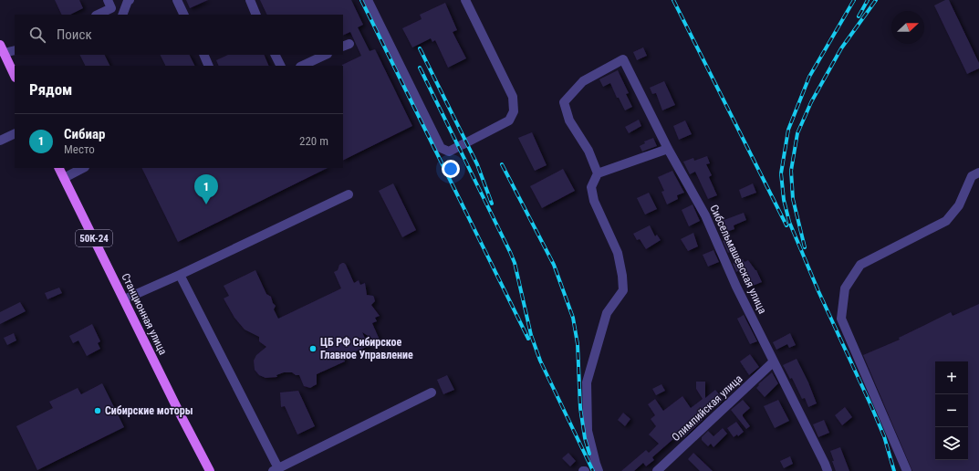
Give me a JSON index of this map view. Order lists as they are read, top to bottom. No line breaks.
{"streets":{"main road":["50К-24","Станционная улица"],"street":["Сибсельмашевская улица","Олимпийская улица"]},"crossings":[["Сибсельмашевская улица","Олимпийская улица"]],"places":["ЦБ РФ Сибирское Главное Управление","Сибирские моторы"],"north":"right","page":{"search":"Поиск","heading":"Рядом","list":[{"mark":"1","name":"Сибиар","note":"Место","value":"220 m"}],"pins":"1","map_buttons":["+","−"]}}
